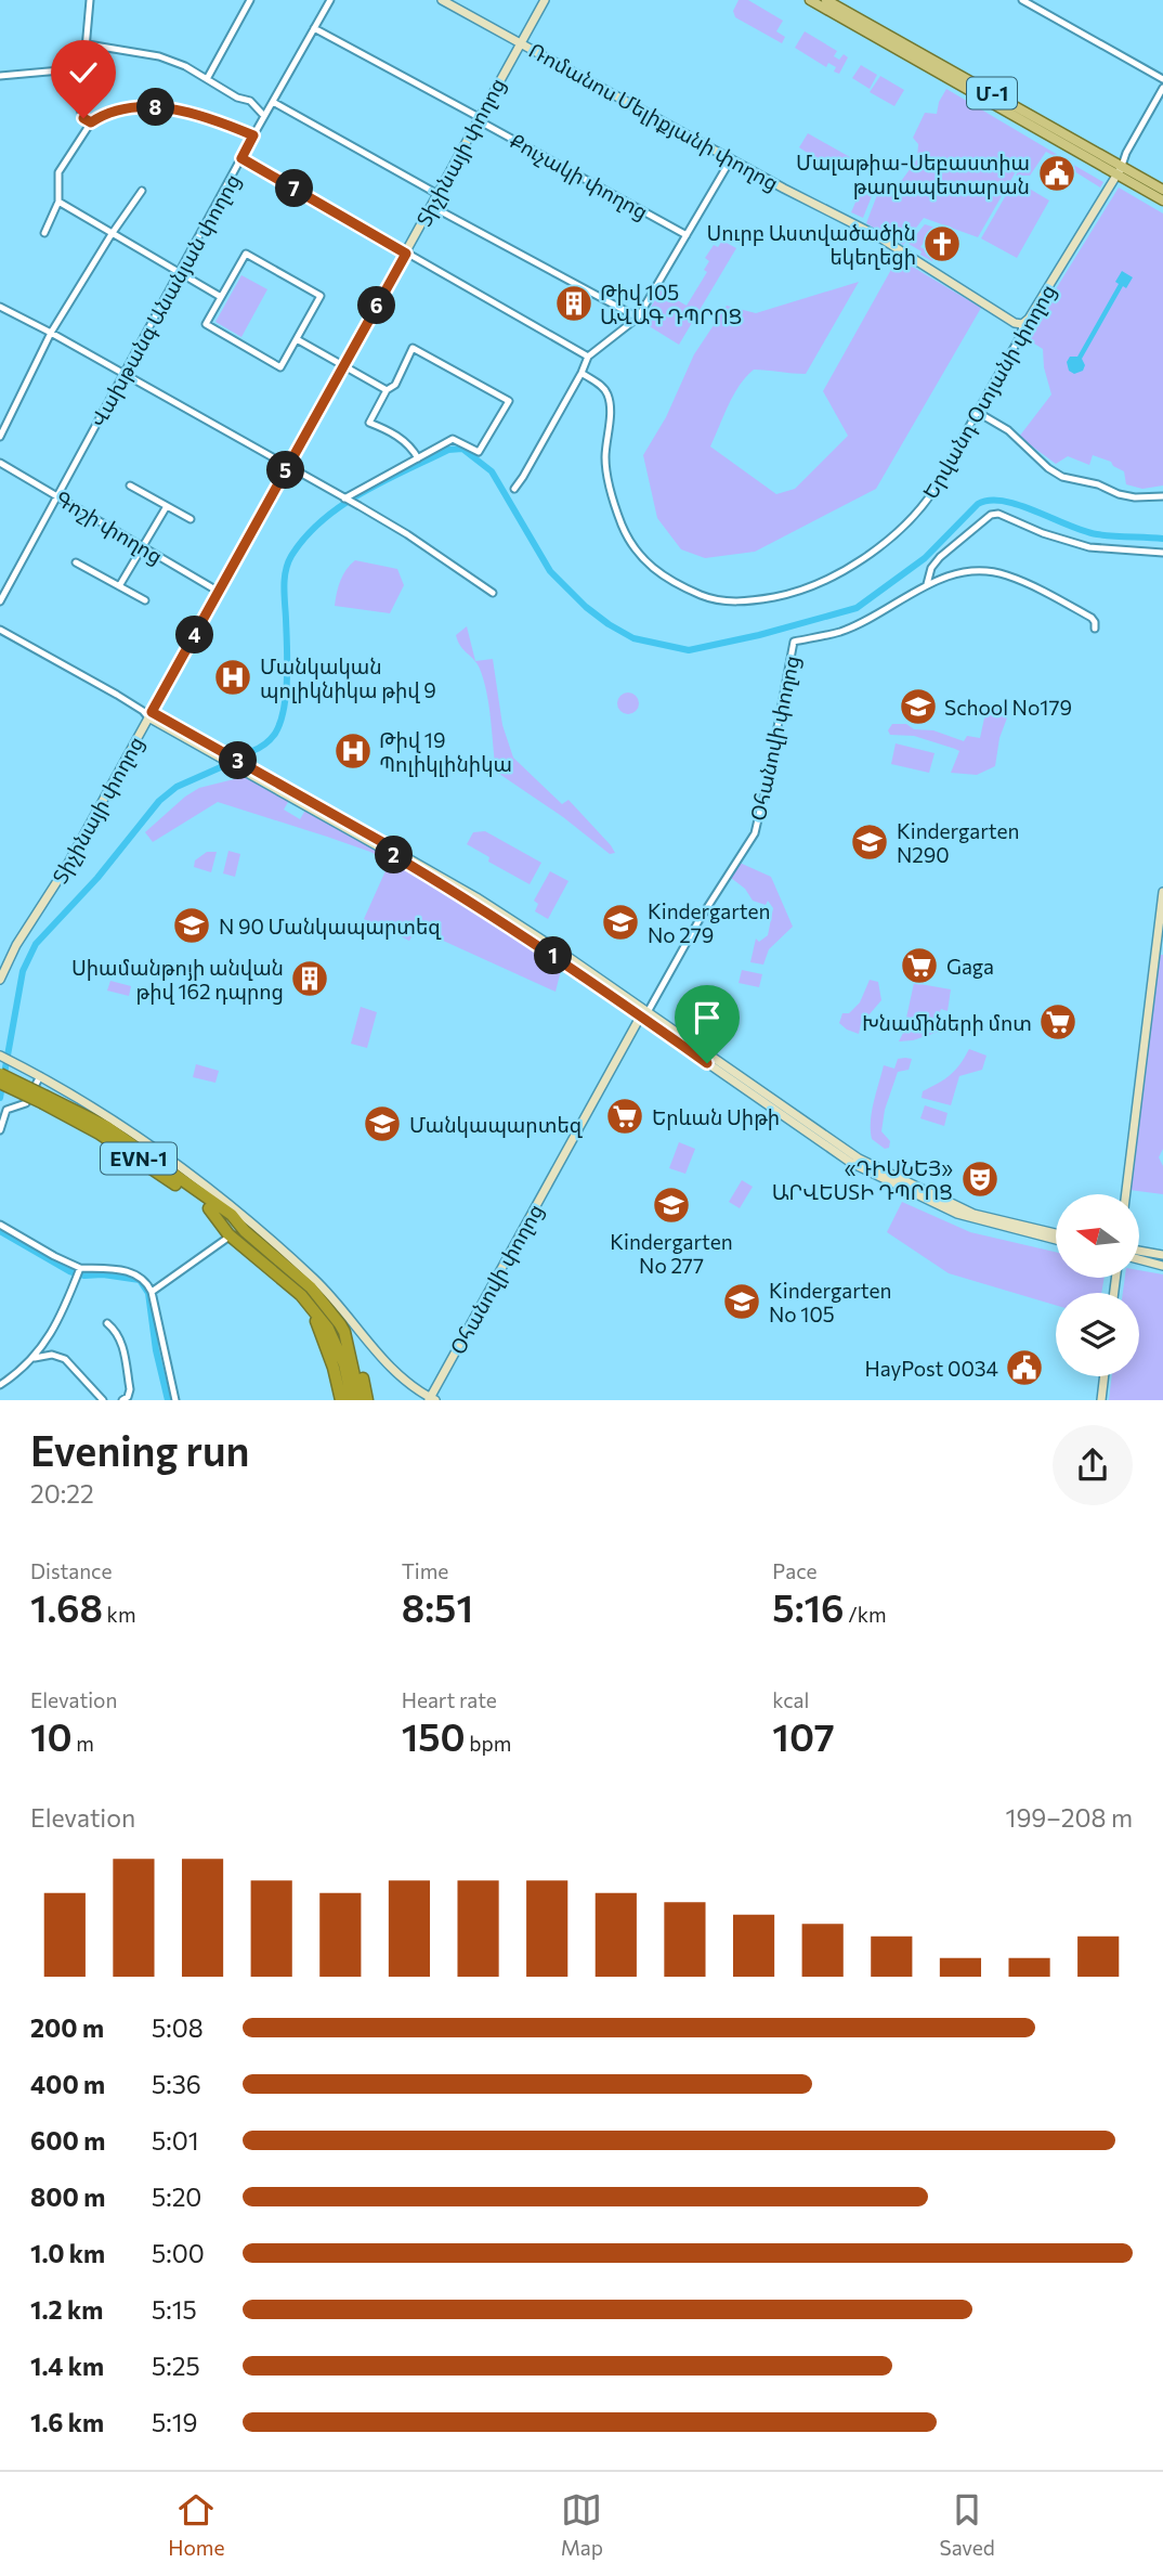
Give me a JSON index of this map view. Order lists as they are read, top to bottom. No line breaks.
{"streets":{"highway":["EVN-1"],"main road":["Մ-1","Ռոմանոս Մելիքյանի փողոց","Տիչինայի փողոց","Երվանդ Օտյանի փողոց","Օհանովի փողոց"],"street":["Քուչակի փողոց","Վախթանգ Անանյան փողոց","Գոշի փողոց"]},"crossings":[["Մ-1","Երվանդ Օտյանի փողոց"],["Ռոմանոս Մելիքյանի փողոց","Տիչինայի փողոց"],["Ռոմանոս Մելիքյանի փողոց","Երվանդ Օտյանի փողոց"],["Տիչինայի փողոց","Քուչակի փողոց"],["Տիչինայի փողոց","Գոշի փողոց"],["Քուչակի փողոց","Վախթանգ Անանյան փողոց"],["Վախթանգ Անանյան փողոց","Գոշի փողոց"],["Օհանովի փողոց","EVN-1"]],"places":{"public building":["Մալաթիա-Սեբաստիա թաղապետարան","HayPost 0034"],"church":["Սուրբ Աստվածածին եկեղեցի"],"building":["Թիվ 105 ԱՎԱԳ ԴՊՐՈՑ","Սիամանթոյի անվան թիվ 162 դպրոց"],"hospital":["Մանկական պոլիկնիկա թիվ 9","Թիվ 19 Պոլիկլինիկա"],"school or university":["School No179","Kindergarten N290","Kindergarten No 279","N 90 Մանկապարտեզ","Մանկապարտեզ","Kindergarten No 277","Kindergarten No 105"],"supermarket":["Gaga","Խնամիների մոտ","Երևան Սիթի"],"theatre":["«ԴԻՍՆԵՅ» ԱՐՎԵՍՏԻ ԴՊՐՈՑ"]},"north":"left","page":{"pins":["8","7","6","5","4","3","2","1"],"heading":["Evening run","20:22"],"stats":[["Distance","1.68 km"],["Time","8:51"],["Pace","5:16 /km"],["Elevation","10 m"],["Heart rate","150 bpm"],["kcal","107"]],"chart":["Elevation","199–208 m"],"list":[{"name":"200 m","note":"5:08"},{"name":"400 m","note":"5:36"},{"name":"600 m","note":"5:01"},{"name":"800 m","note":"5:20"},{"name":"1.0 km","note":"5:00"},{"name":"1.2 km","note":"5:15"},{"name":"1.4 km","note":"5:25"},{"name":"1.6 km","note":"5:19"}],"tabs":["Home","Map","Saved"]}}
